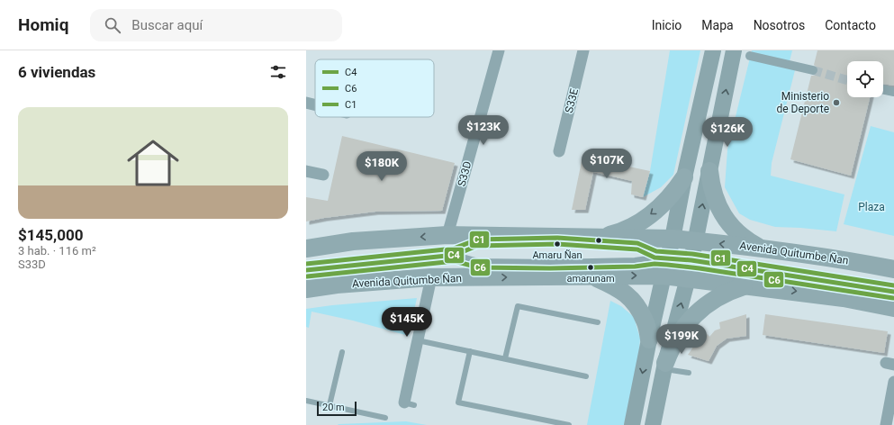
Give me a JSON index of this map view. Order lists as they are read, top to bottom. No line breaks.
{"streets":{"main road":["Avenida Quitumbe Ñan"],"street":["S33E","S33D"]},"crossings":[["S33D","Avenida Quitumbe Ñan"]],"parks":["Plaza"],"places":["Ministerio de Deporte","Amaru Ñan","amarunam"],"lines":["transit line C1","transit line C4","transit line C6"],"legend":["C4","C6","C1"],"scale_bar":"20 m","page":{"header":"Homiq","search":"Buscar aquí","nav":["Inicio","Mapa","Nosotros","Contacto"],"heading":"6 viviendas","list":[{"name":"$145,000","note":"3 hab. · 116 m² · S33D"}],"price":["$123K","$126K","$107K","$180K","$145K","$199K"],"scale":"20 m"}}
